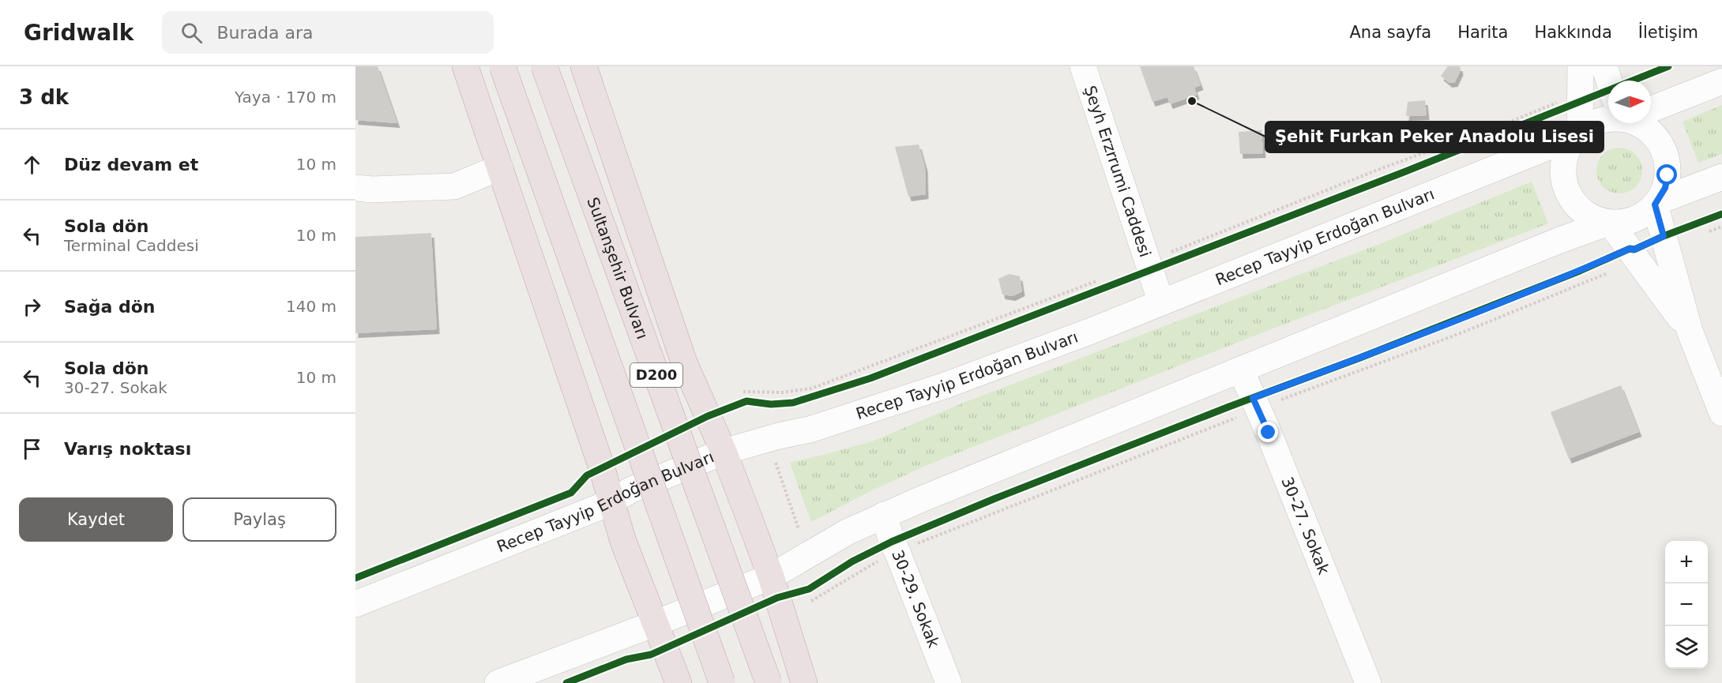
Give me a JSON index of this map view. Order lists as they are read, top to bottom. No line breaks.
{"streets":{"highway":["Sultanşehir Bulvarı","D200"],"street":["Şeyh Erzrrumi Caddesi","Recep Tayyip Erdoğan Bulvarı","30-27. Sokak","30-29. Sokak"]},"crossings":[["Şeyh Erzrrumi Caddesi","Recep Tayyip Erdoğan Bulvarı"]],"places":["Şehit Furkan Peker Anadolu Lisesi"],"north":"right","page":{"header":"Gridwalk","search":"Burada ara","nav":["Ana sayfa","Harita","Hakkında","İletişim"],"heading":["3 dk","Yaya · 170 m"],"list":[["Düz devam et","10 m"],["Sola dön","Terminal Caddesi","10 m"],["Sağa dön","140 m"],["Sola dön","30-27. Sokak","10 m"],"Varış noktası"],"buttons":["Kaydet","Paylaş"],"map_buttons":["+","−"]}}
